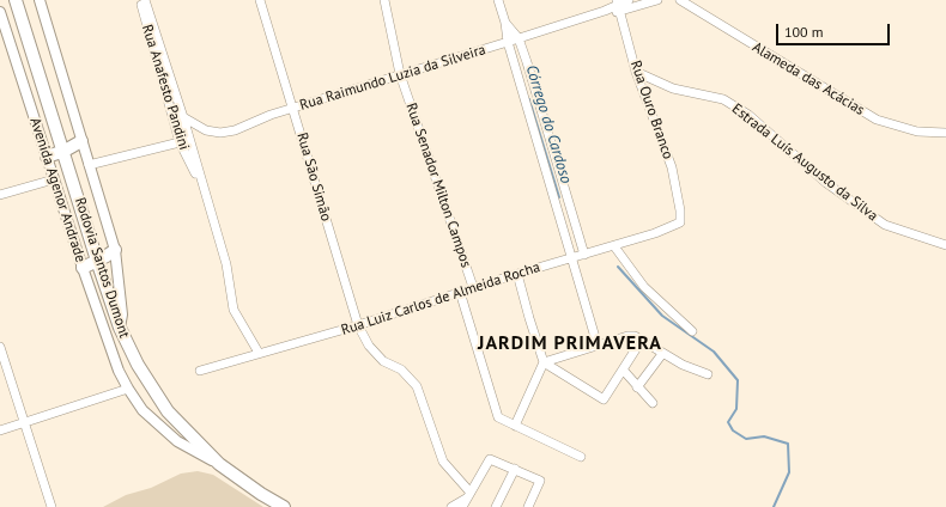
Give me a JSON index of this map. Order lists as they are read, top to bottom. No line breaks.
{"streets":{"highway":["Rodovia Santos Dumont"],"main road":["Avenida Agenor Andrade"],"street":["Rua Raimundo Luzia da Silveira","Alameda das Acácias","Rua Anafesto Pandini","Rua Ouro Branco","Estrada Luís Augusto da Silva","Rua São Simão","Rua Senador Milton Campos","Rua Luiz Carlos de Almeida Rocha"]},"crossings":[["Rua Raimundo Luzia da Silveira","Rua Anafesto Pandini"],["Rua Raimundo Luzia da Silveira","Rua Ouro Branco"],["Rua Raimundo Luzia da Silveira","Rua São Simão"],["Rua Raimundo Luzia da Silveira","Rua Senador Milton Campos"],["Rua Anafesto Pandini","Rua Luiz Carlos de Almeida Rocha"],["Rua Ouro Branco","Estrada Luís Augusto da Silva"],["Rua Ouro Branco","Rua Luiz Carlos de Almeida Rocha"],["Rua São Simão","Rua Luiz Carlos de Almeida Rocha"],["Rua Senador Milton Campos","Rua Luiz Carlos de Almeida Rocha"],["Avenida Agenor Andrade","Rodovia Santos Dumont"]],"districts":["JARDIM PRIMAVERA"],"water":["Córrego do Cardoso"],"scale_bar":"100 m"}
